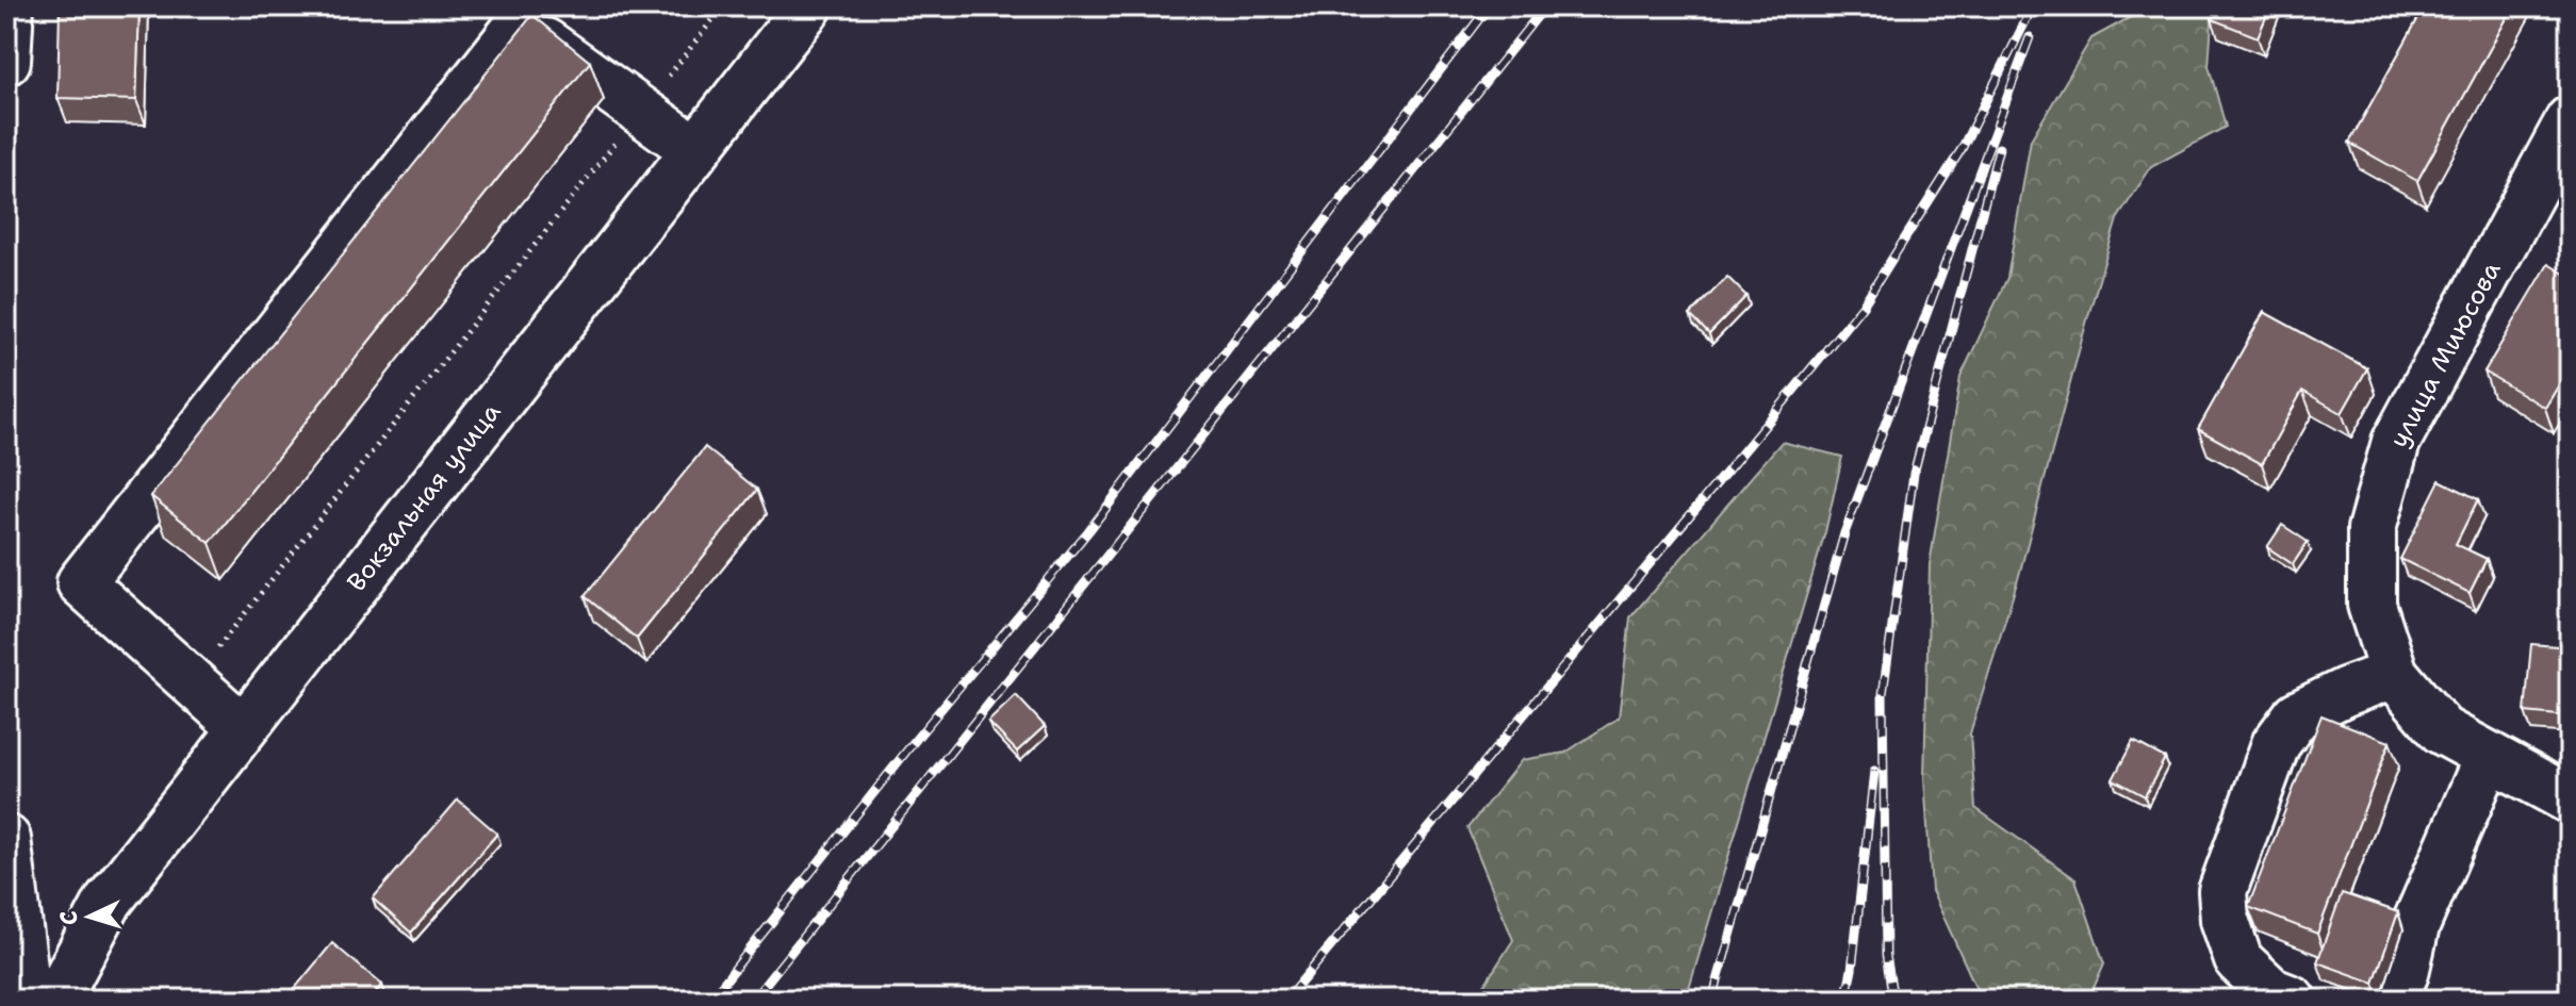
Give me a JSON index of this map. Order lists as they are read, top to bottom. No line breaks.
{"streets":{"street":["улица Миюсова","Вокзальная улица"]},"north":"left"}
